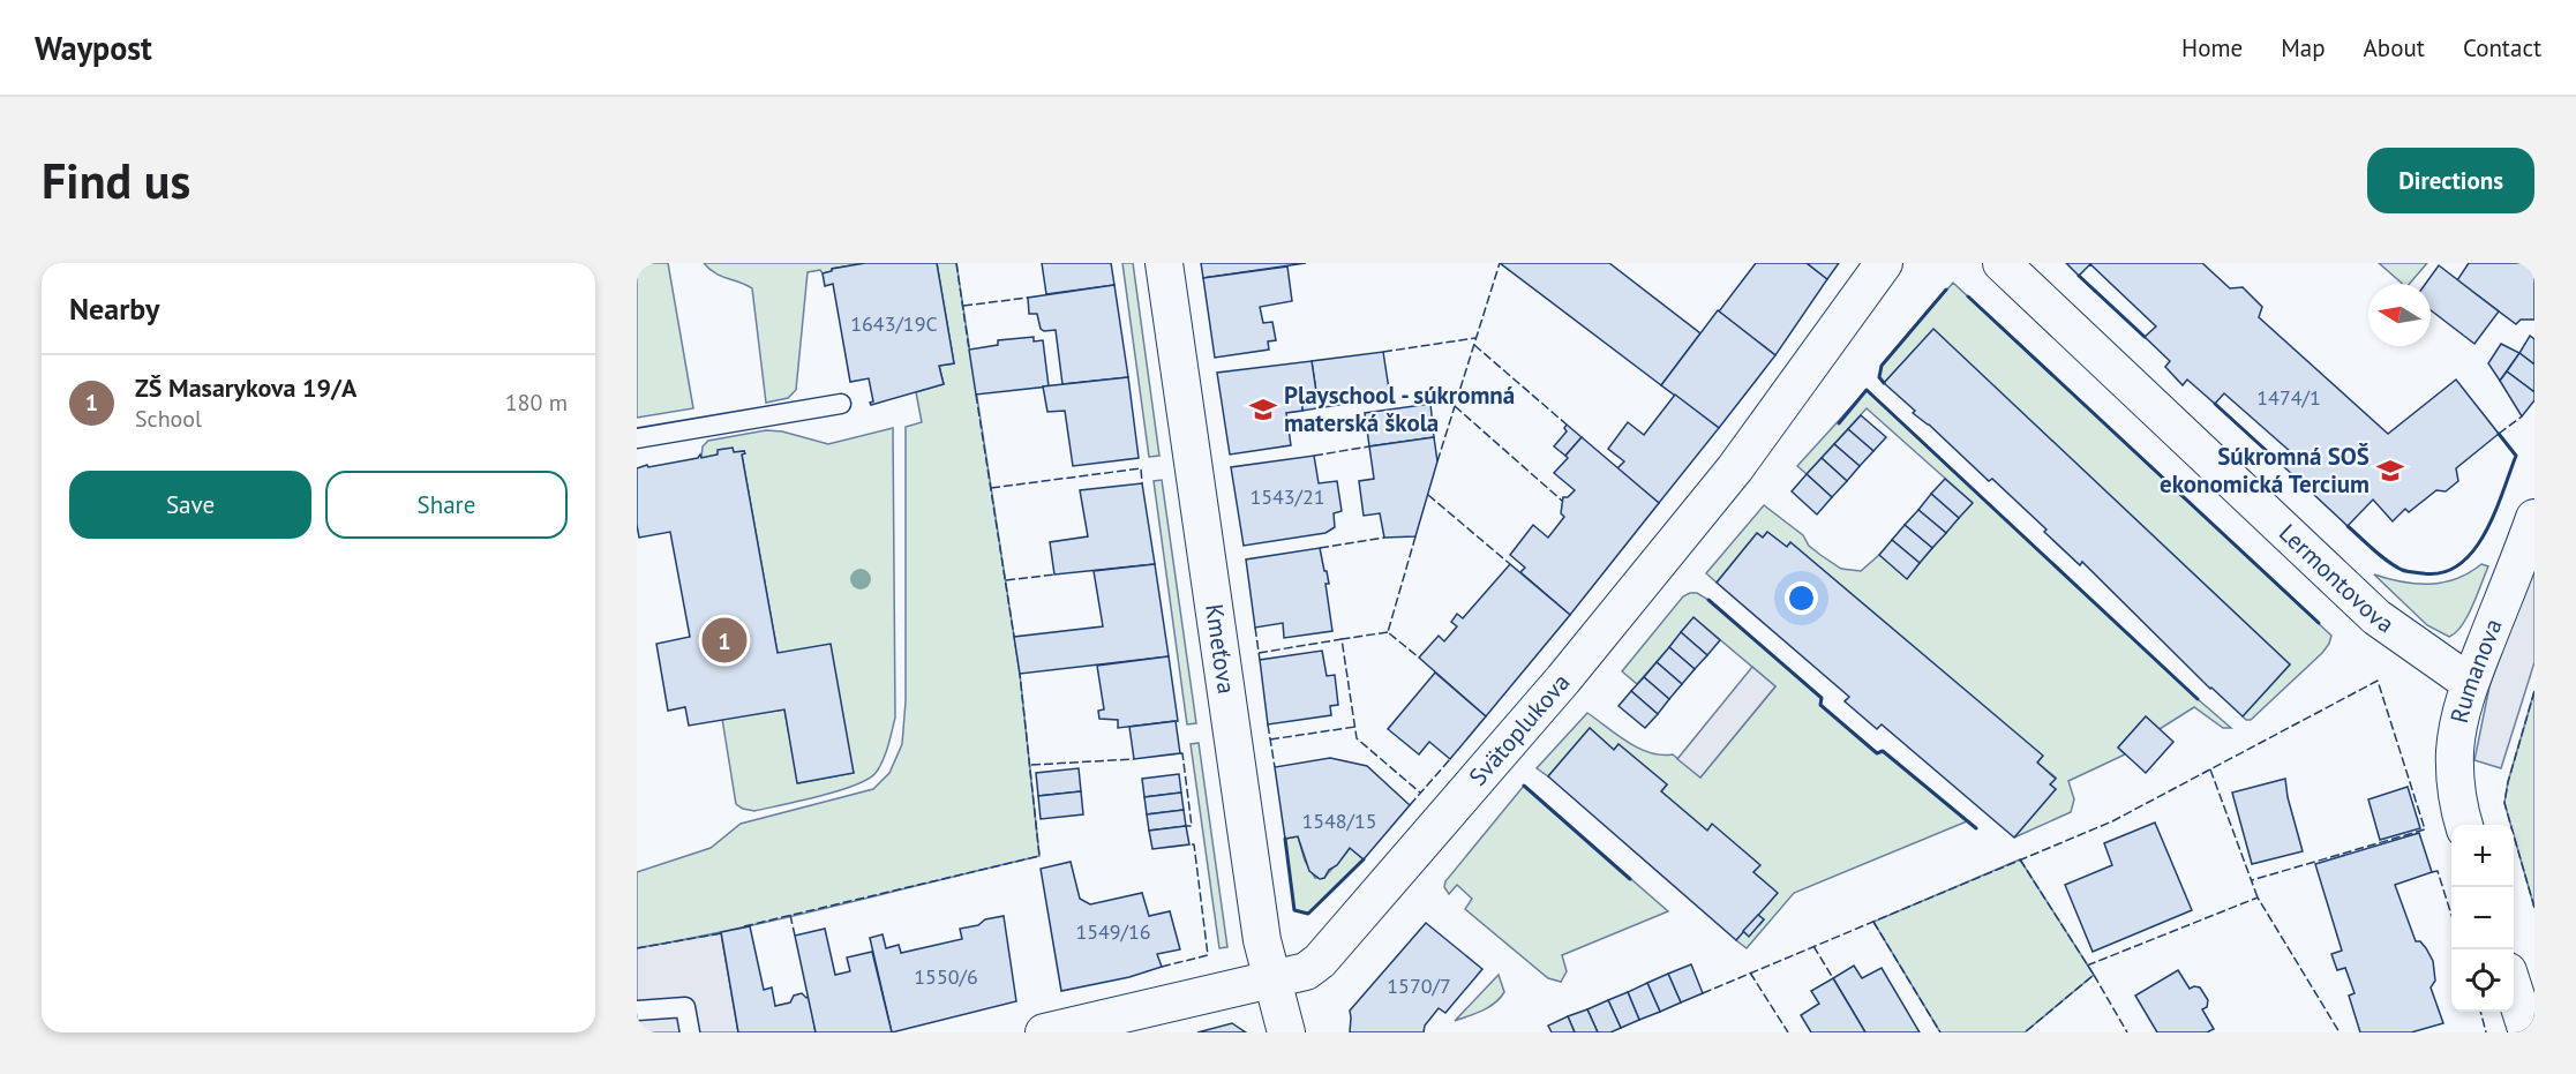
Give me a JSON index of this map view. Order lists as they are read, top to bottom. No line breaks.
{"streets":{"street":["Lermontovova","Kmeťova","Rumanova","Svätoplukova"]},"crossings":[["Lermontovova","Rumanova"],["Kmeťova","Svätoplukova"]],"places":{"school or university":["Playschool - súkromná materská škola","Súkromná SOŠ ekonomická Tercium"]},"house_numbers":["1643/19C","1474/1","1543/21","1548/15","1549/16","1550/6","1570/7"],"north":"left","page":{"header":"Waypost","nav":["Home","Map","About","Contact"],"buttons":["Directions",["Save","Share"]],"title":"Find us","heading":"Nearby","list":[{"mark":"1","name":"ZŠ Masarykova 19/A","note":"School","value":"180 m"}],"pins":"1","map_buttons":["+","−"]}}
